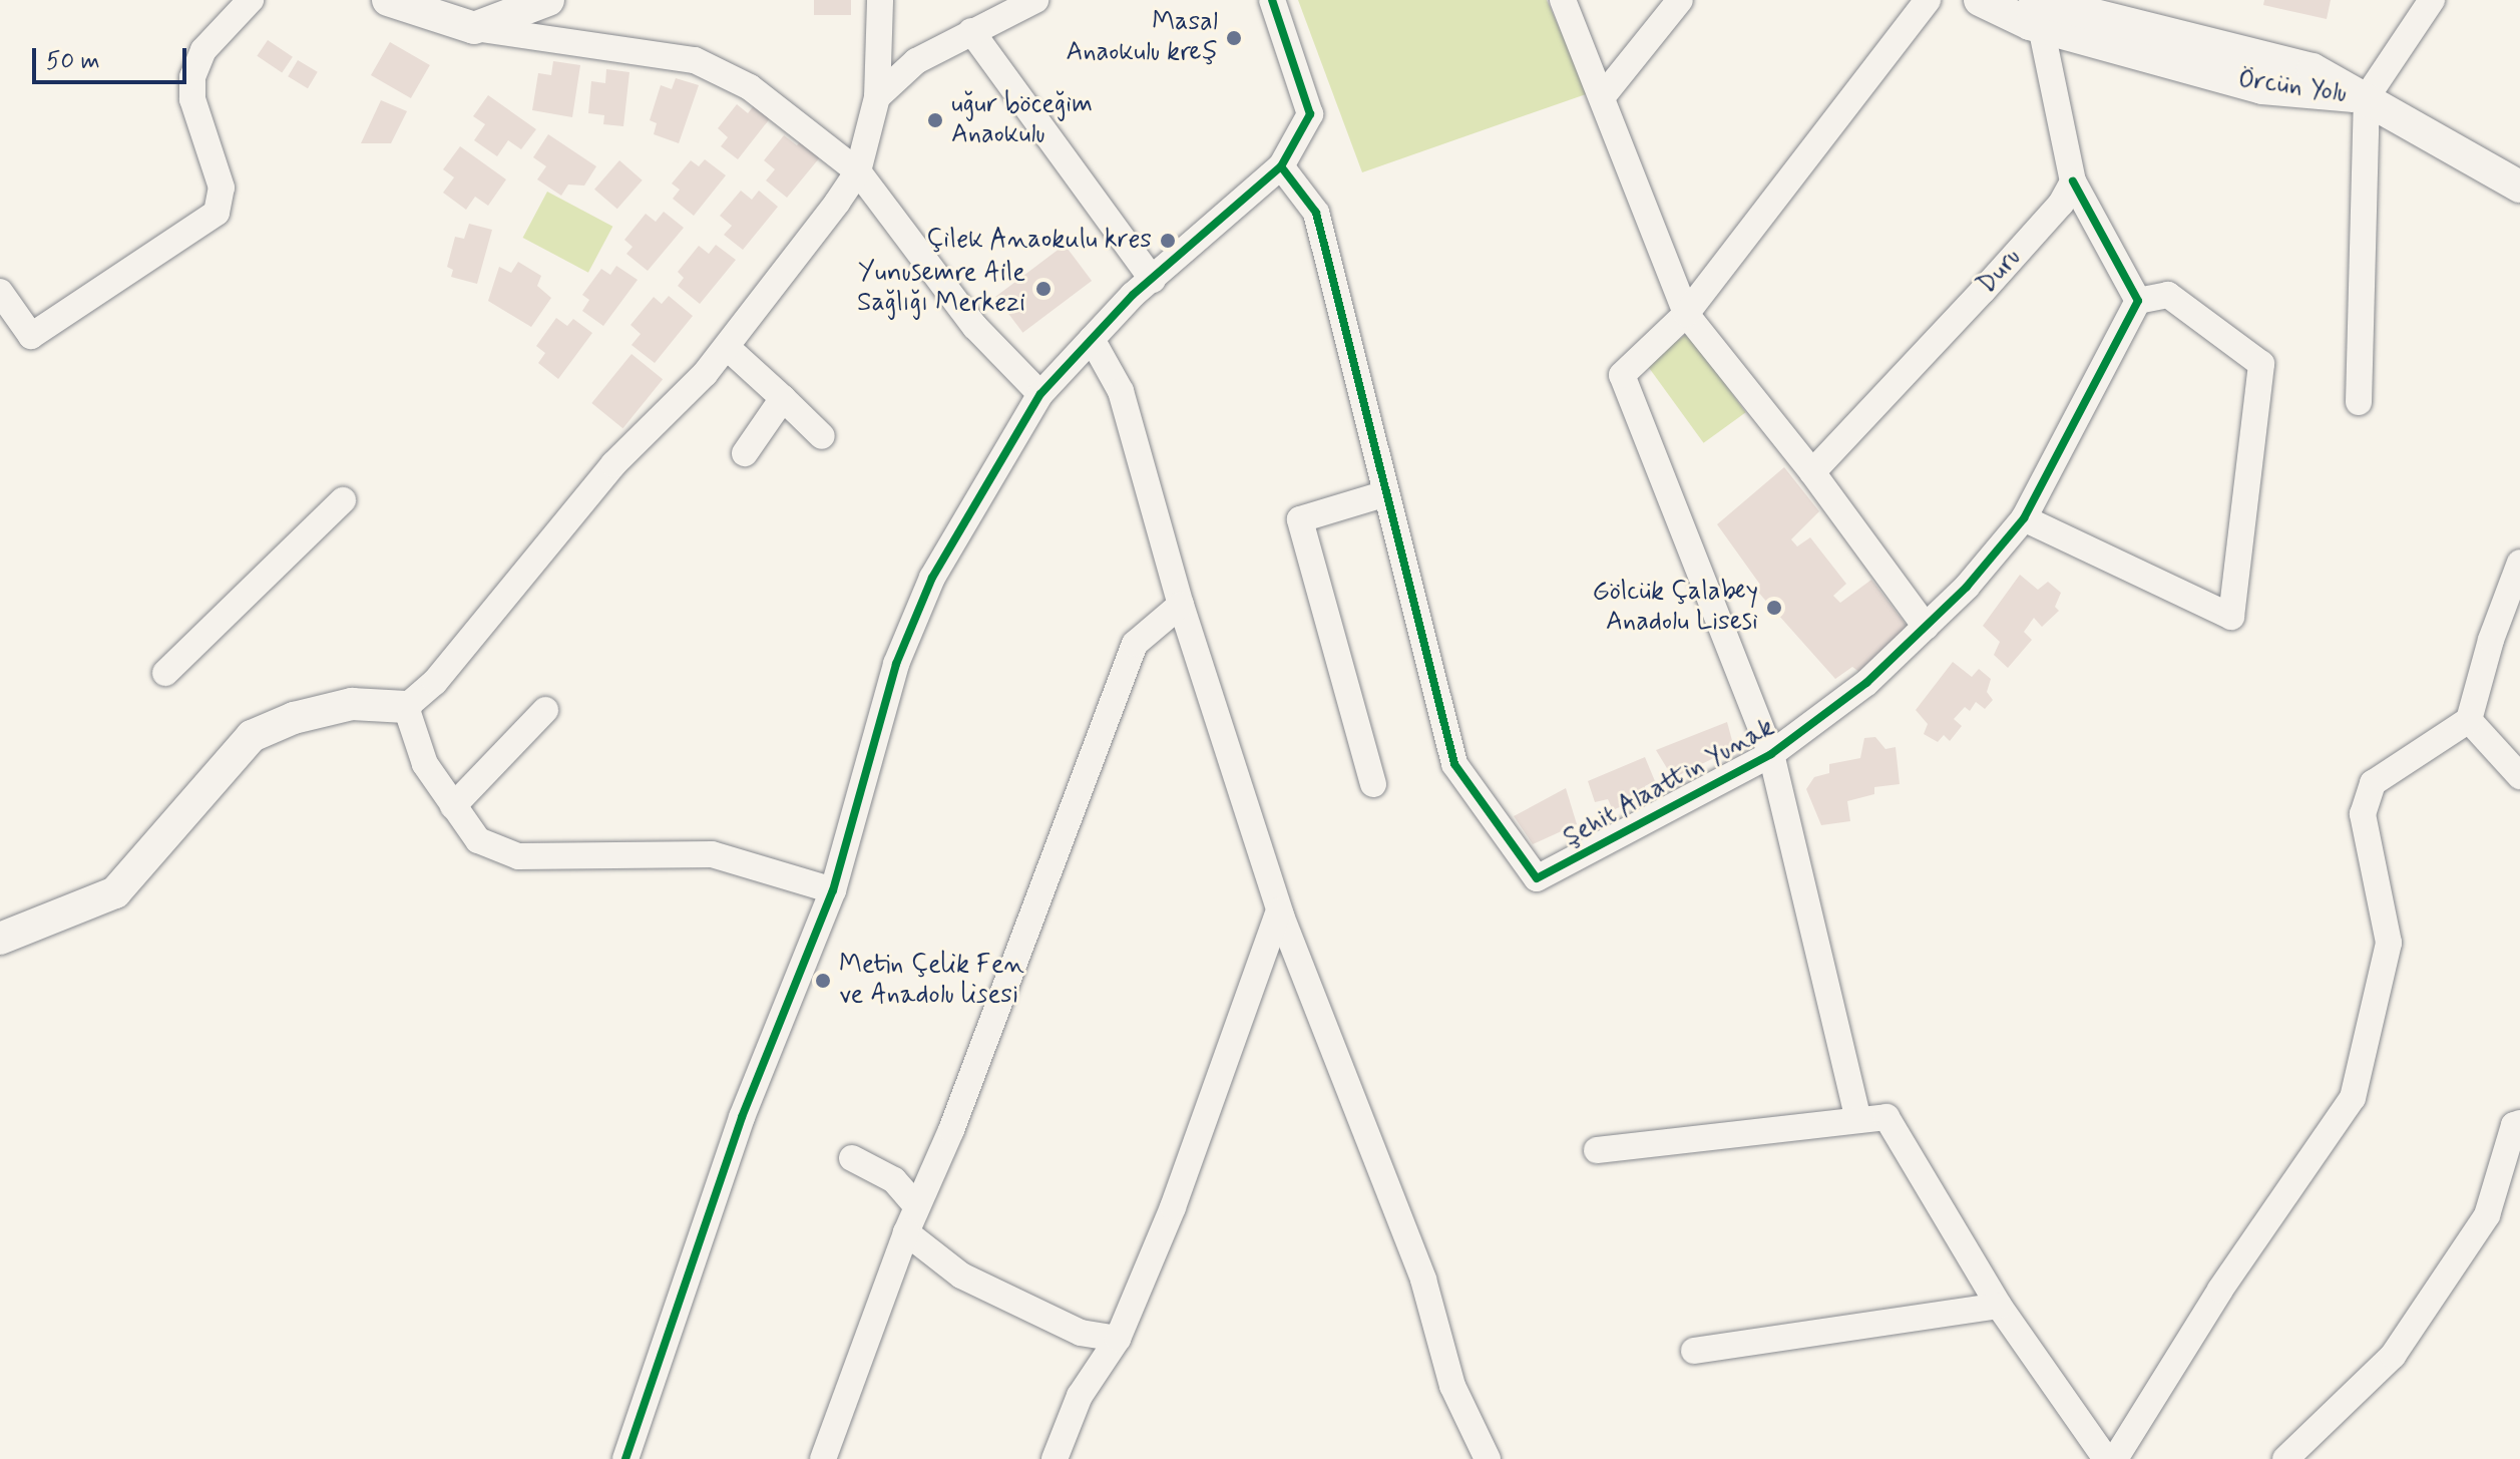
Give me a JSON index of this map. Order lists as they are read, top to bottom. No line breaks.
{"streets":{"main road":["Örcün Yolu"],"street":["Duru","Şehit Alaattin Yunak"]},"places":["Masal Anaokulu kreş","uğur böceğim Anaokulu","Çilek Anaokulu kres","Yunusemre Aile Sağlığı Merkezi","Gölcük Çalabey Anadolu Lisesi","Metin Çelik Fen ve Anadolu lisesi"],"scale_bar":"50 m"}
